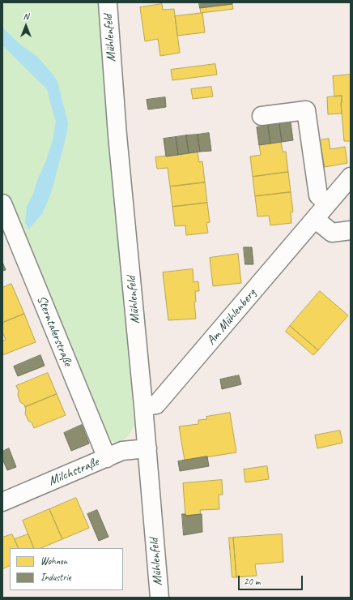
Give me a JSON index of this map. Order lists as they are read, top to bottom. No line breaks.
{"streets":{"street":["Mühlenfeld","Am Mühlenberg","Sterntalerstraße","Milchstraße"]},"crossings":[["Mühlenfeld","Am Mühlenberg"],["Mühlenfeld","Milchstraße"],["Sterntalerstraße","Milchstraße"]],"legend":["Wohnen","Industrie"],"scale_bar":"20 m","north":"top"}
